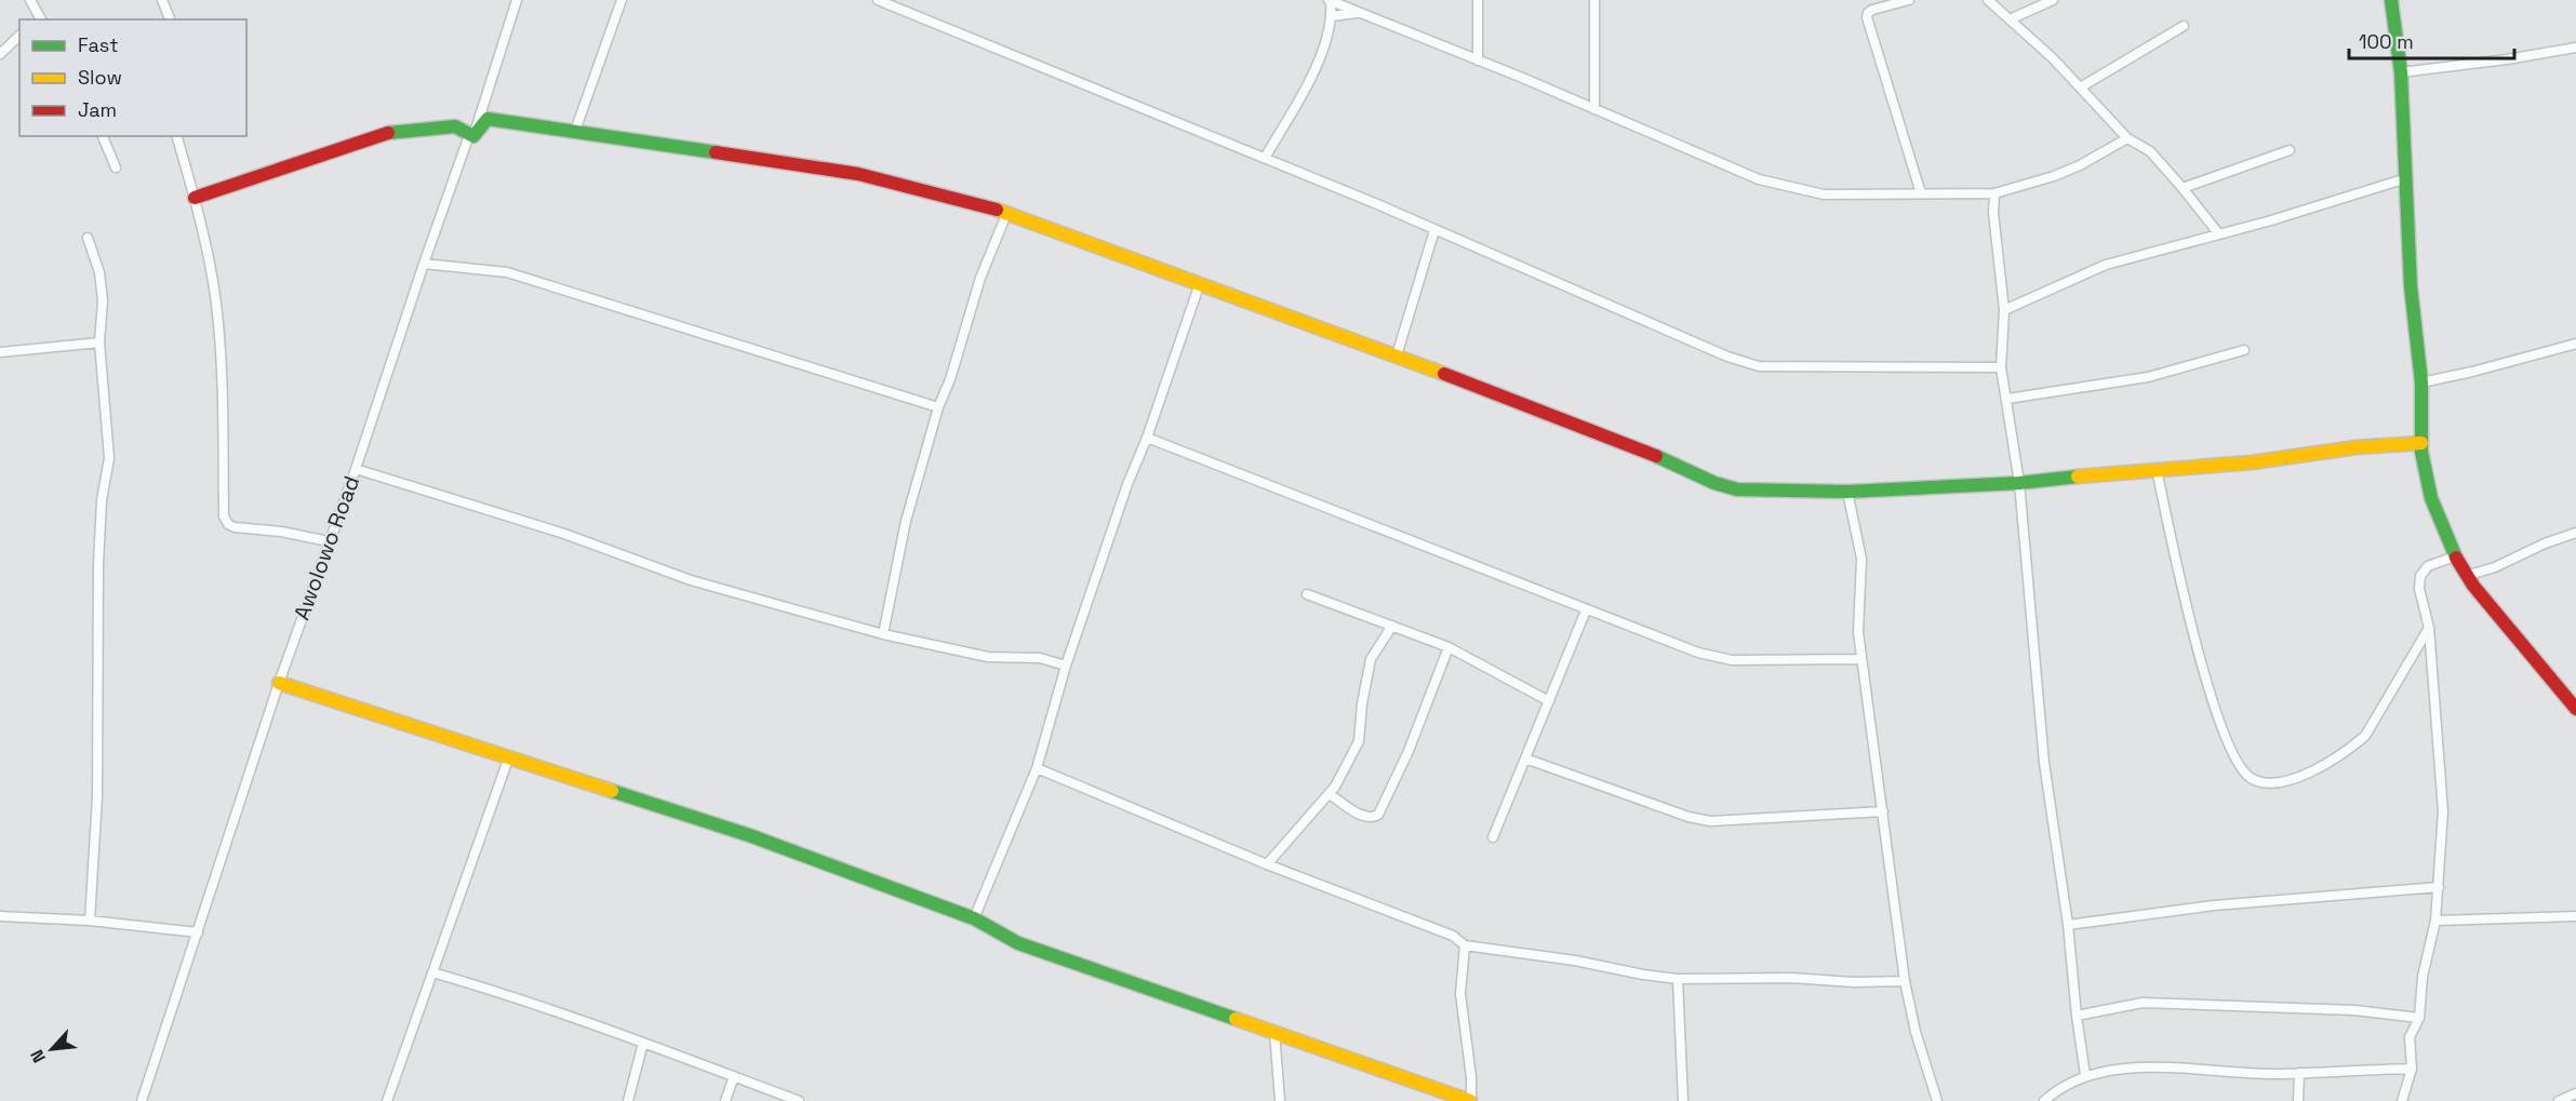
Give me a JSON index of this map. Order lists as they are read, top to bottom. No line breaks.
{"streets":{"street":["Awolowo Road"]},"legend":["Fast","Slow","Jam"],"scale_bar":"100 m","north":"bottom left"}
